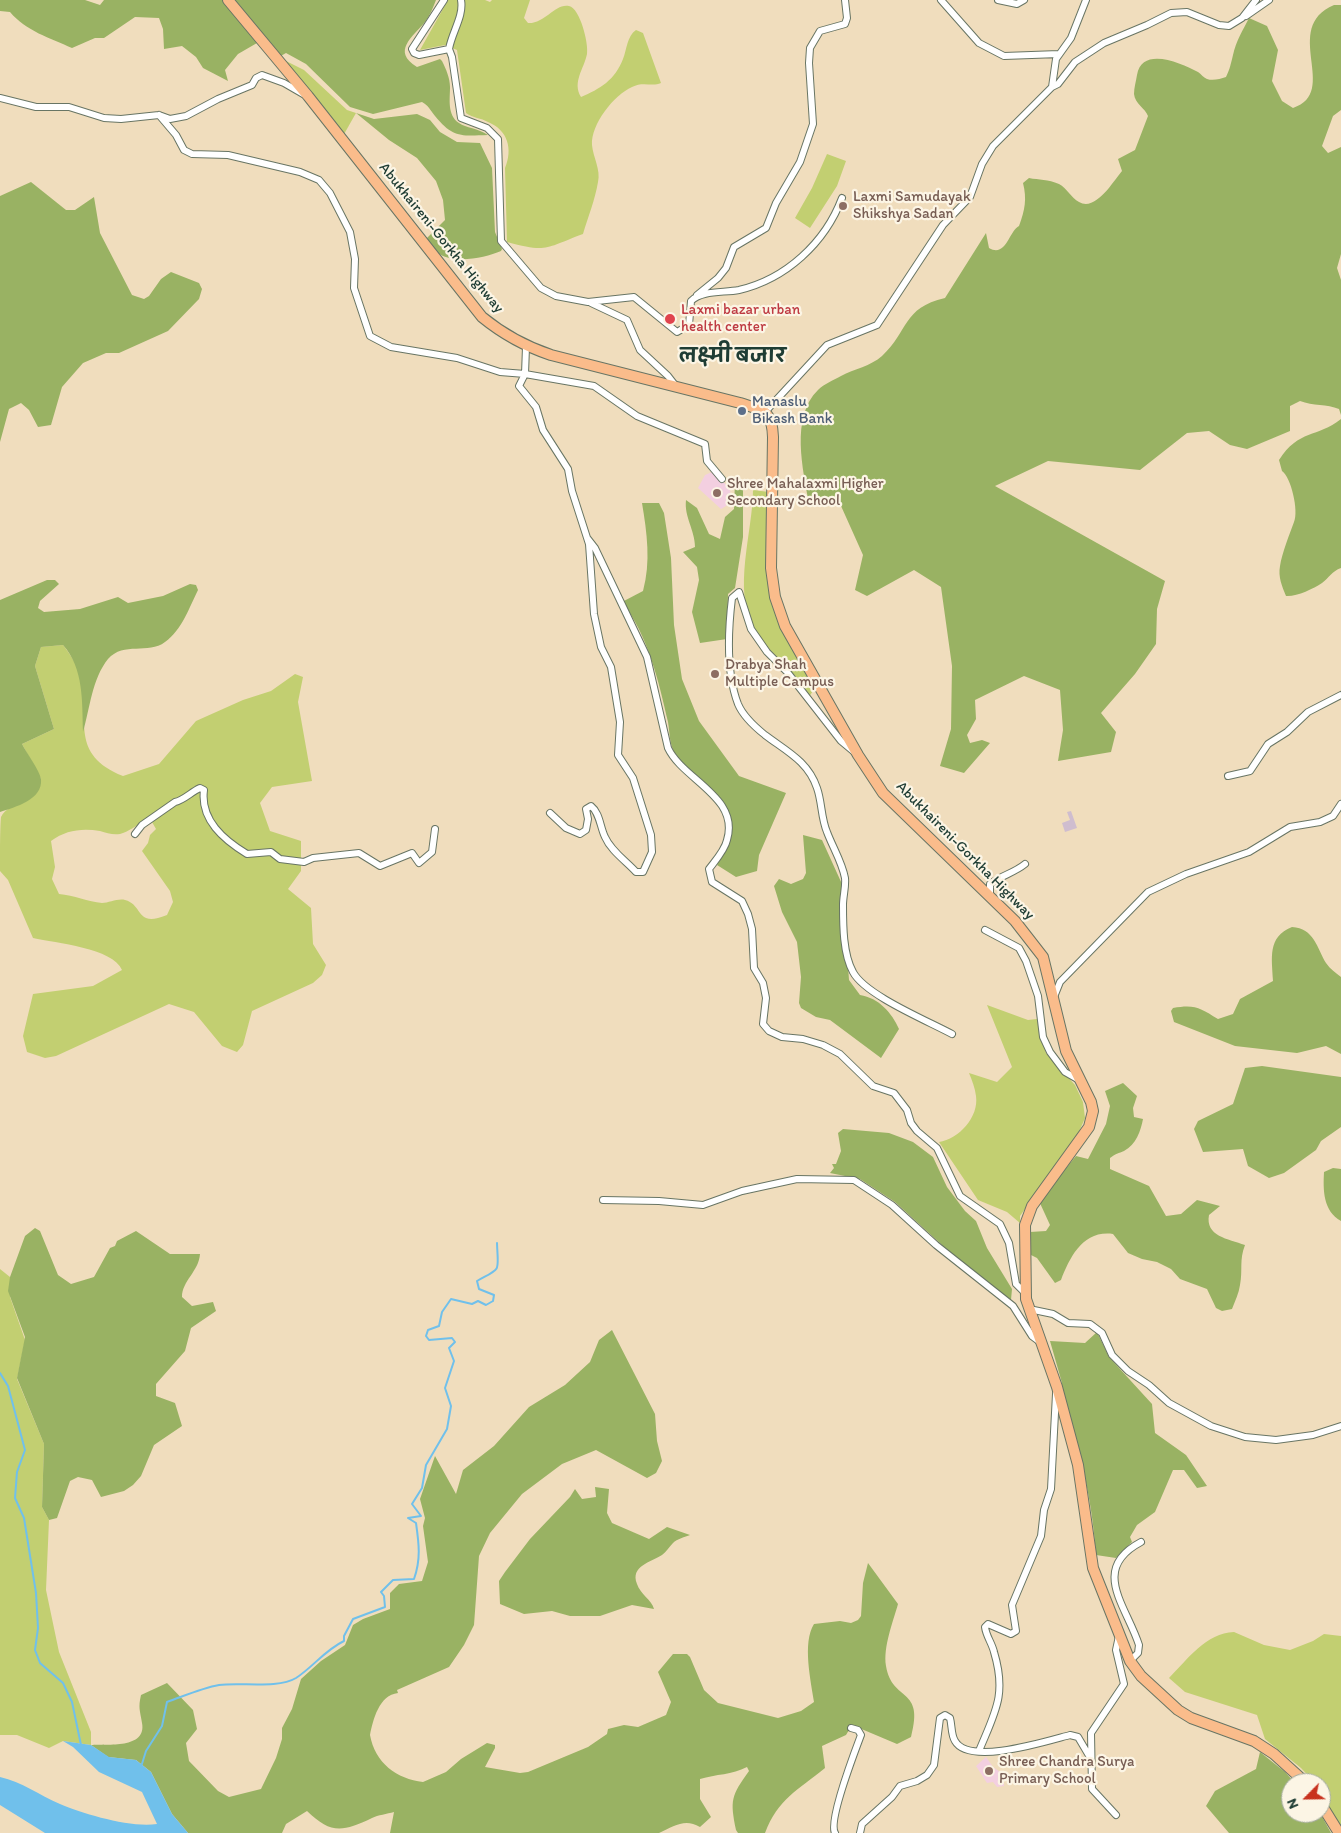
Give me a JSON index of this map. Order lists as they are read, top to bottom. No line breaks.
{"streets":{"main road":["Abukhaireni-Gorkha Highway"]},"districts":["लक्ष्मी बजार"],"places":["Laxmi Samudayak Shikshya Sadan","Laxmi bazar urban health center","Manaslu Bikash Bank","Shree Mahalaxmi Higher Secondary School","Drabya Shah Multiple Campus","Shree Chandra Surya Primary School"],"north":"bottom left"}
